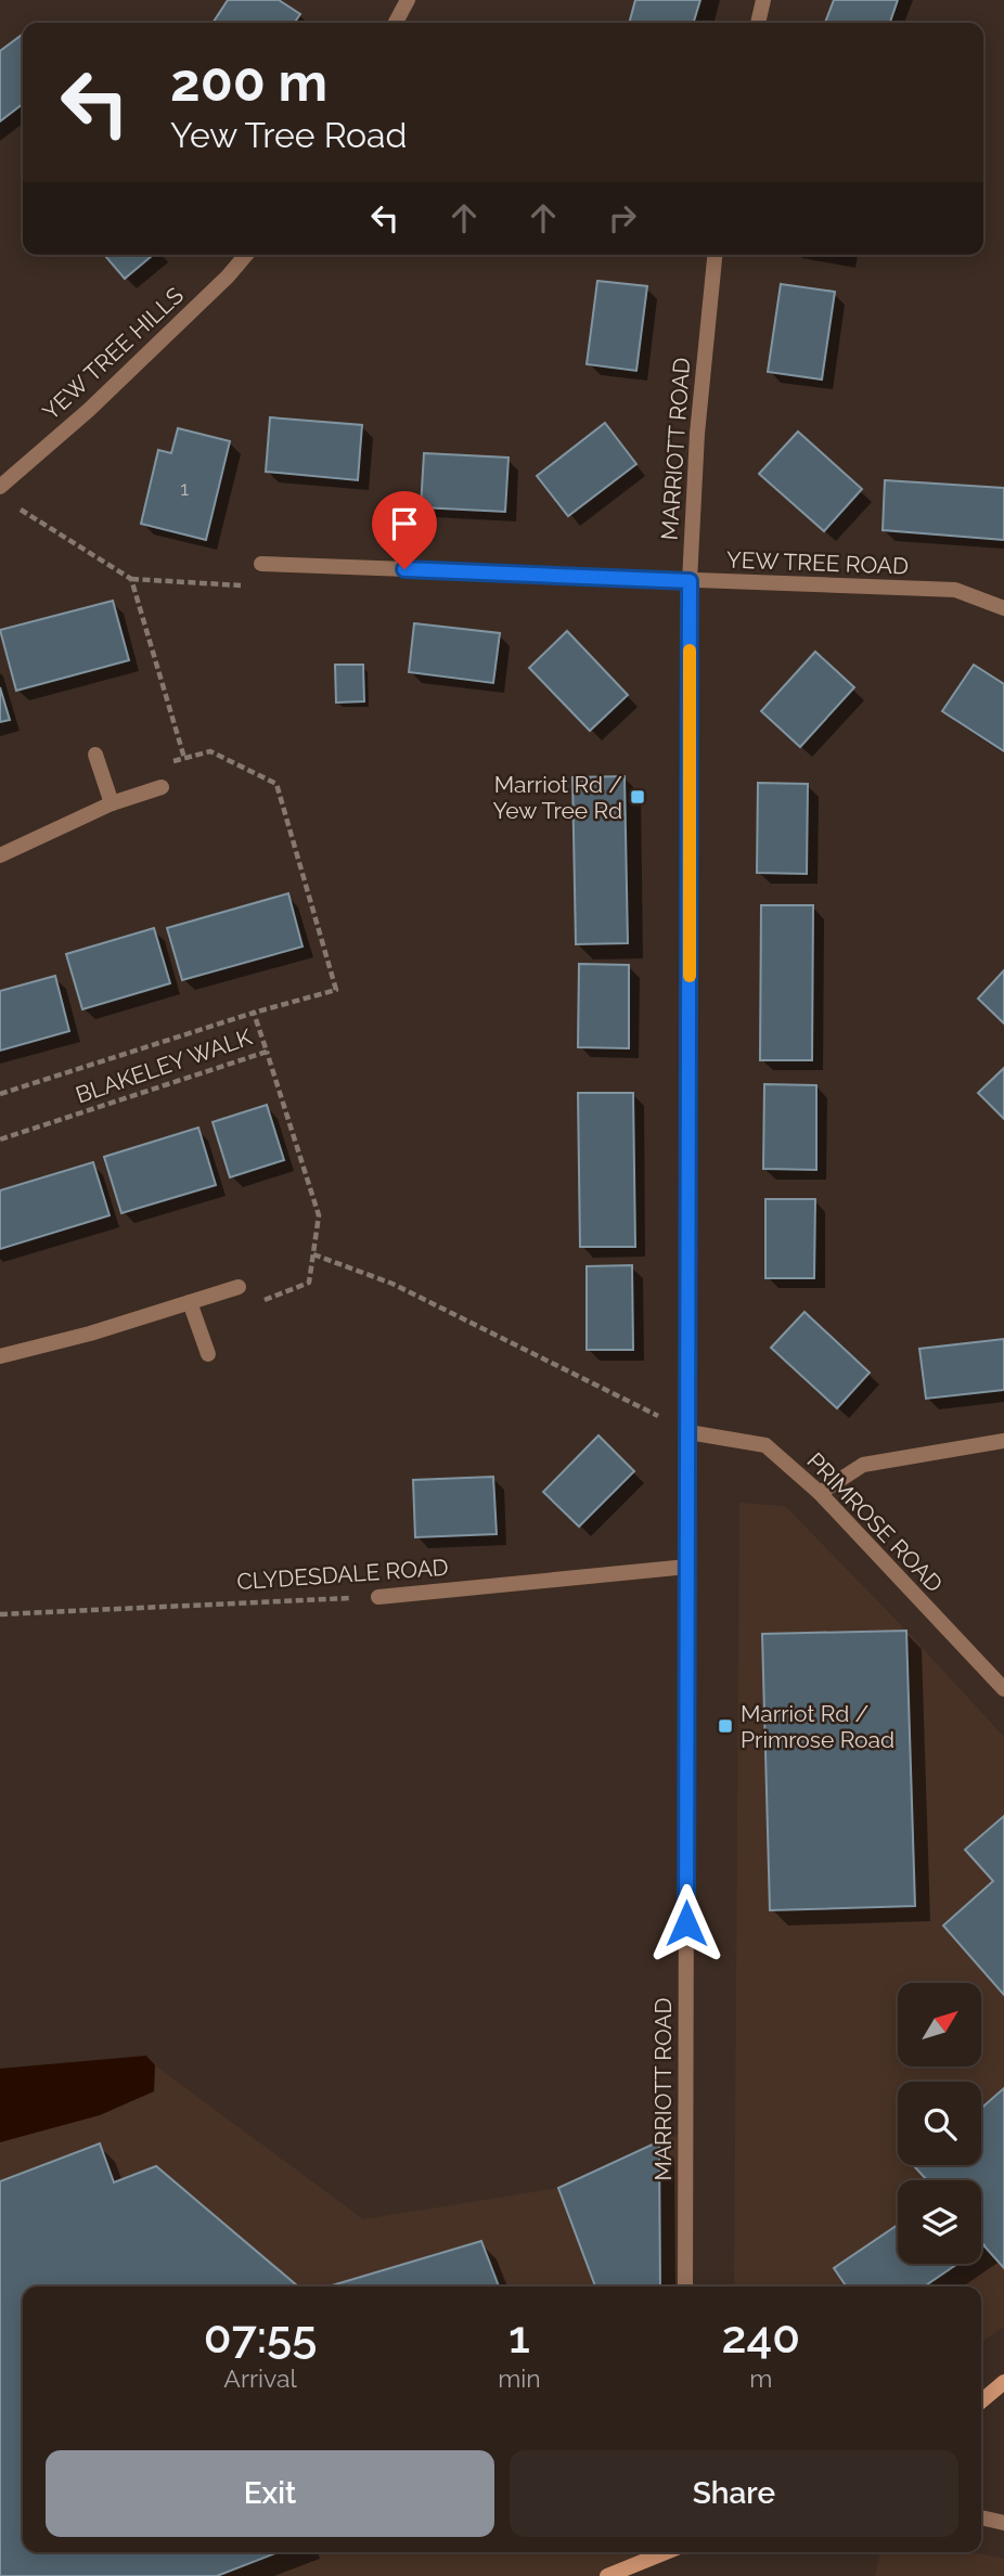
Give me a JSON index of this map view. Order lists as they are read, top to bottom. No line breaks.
{"streets":{"street":["YEW TREE HILLS","MARRIOTT ROAD","YEW TREE ROAD","PRIMROSE ROAD","CLYDESDALE ROAD"],"path":["BLAKELEY WALK"]},"crossings":[["MARRIOTT ROAD","YEW TREE ROAD"],["MARRIOTT ROAD","PRIMROSE ROAD"],["MARRIOTT ROAD","CLYDESDALE ROAD"]],"places":{"transit":["Marriot Rd / Yew Tree Rd","Marriot Rd / Primrose Road"]},"house_numbers":["1"],"north":"top right","page":{"turn":["200 m","Yew Tree Road"],"eta":["07:55","Arrival","1","min","240","m"],"buttons":["Exit","Share"]}}
